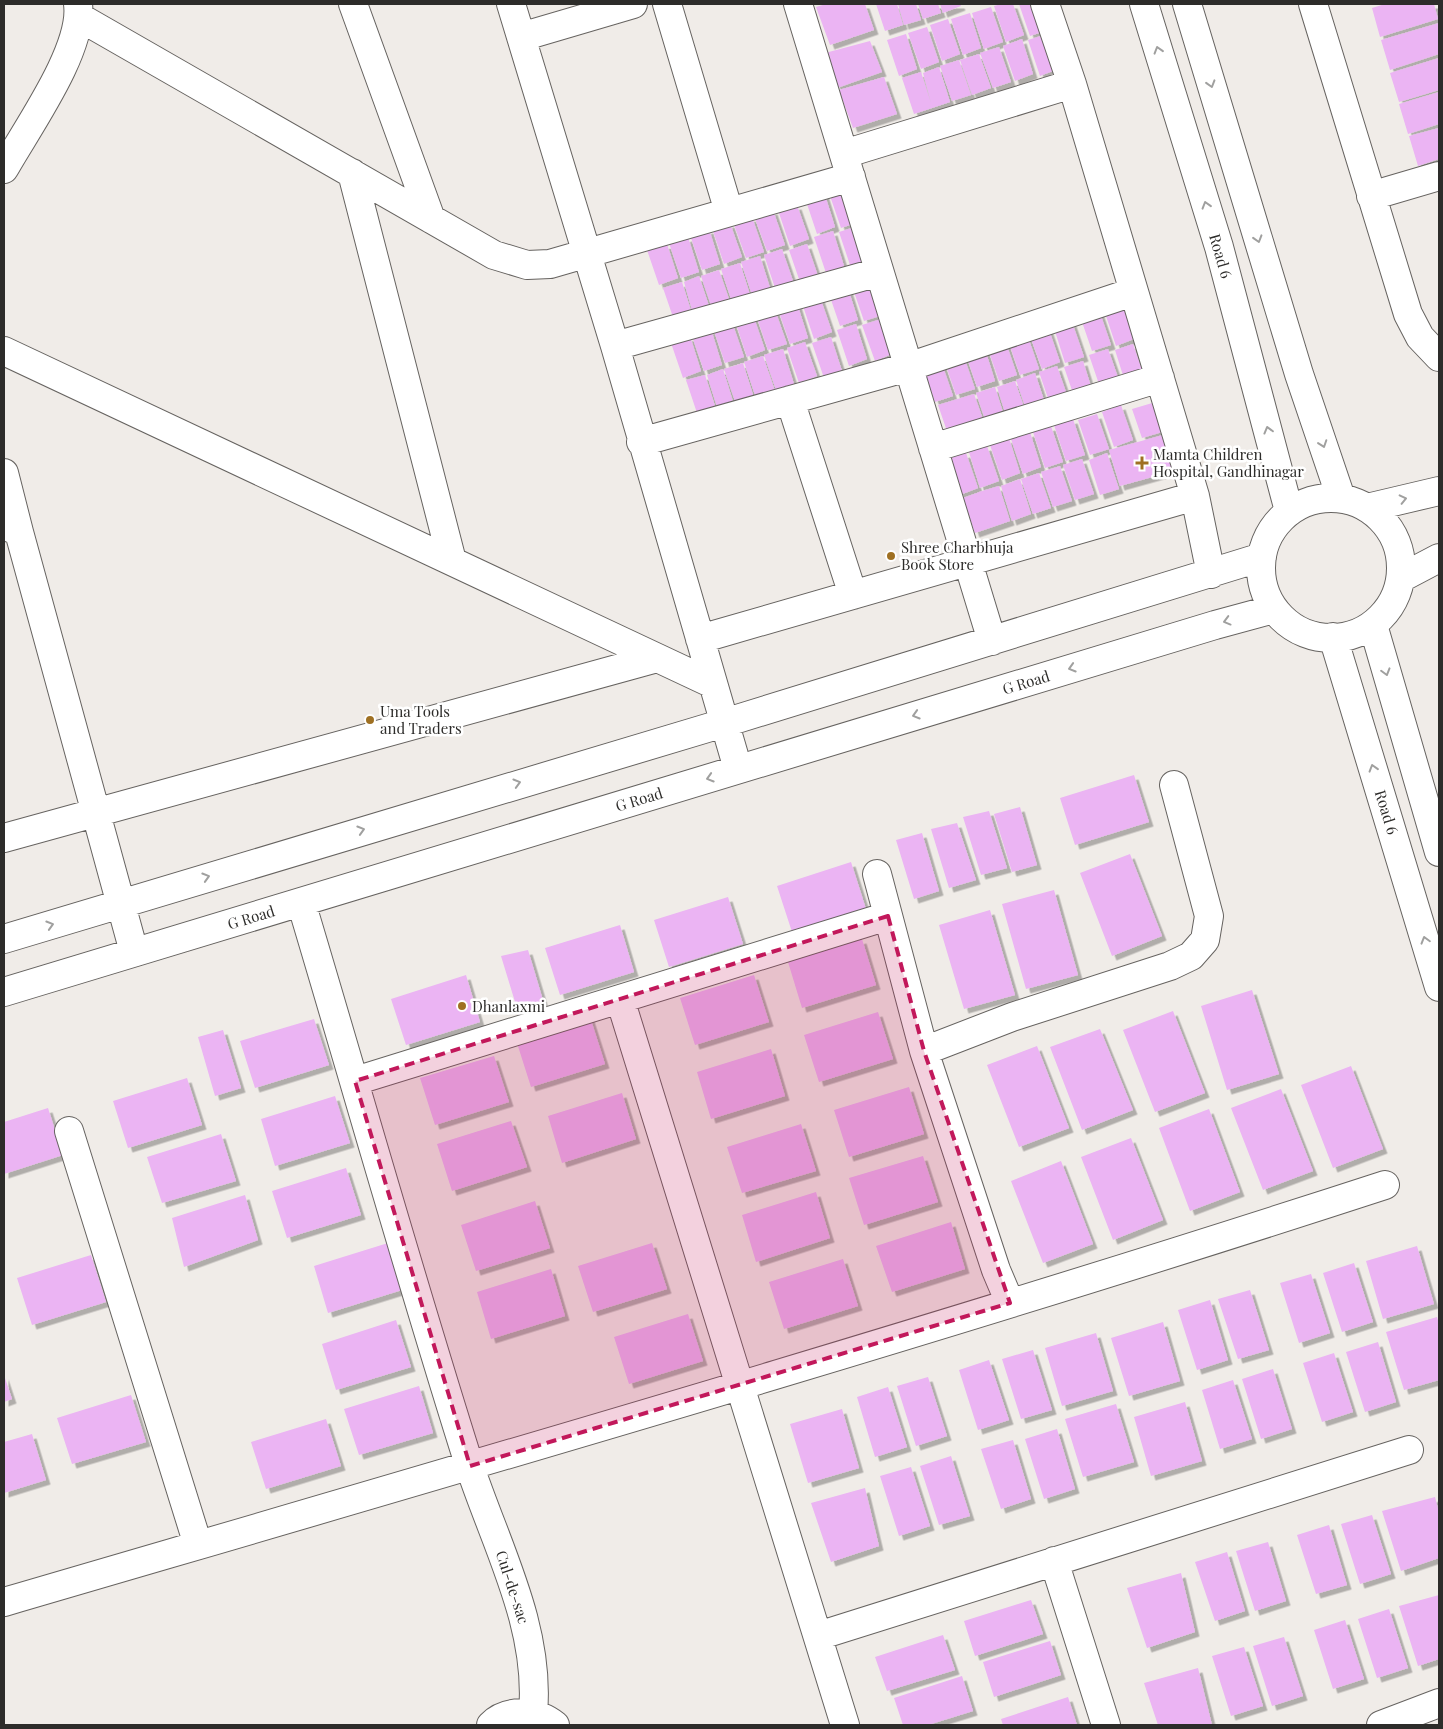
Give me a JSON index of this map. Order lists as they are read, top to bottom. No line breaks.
{"streets":{"street":["Road 6","G Road","Cul-de-sac"]},"crossings":[["Road 6","G Road"],["G Road","Cul-de-sac"]],"places":{"health":["Mamta Children Hospital, Gandhinagar"],"other":["Shree Charbhuja Book Store","Uma Tools and Traders","Dhanlaxmi"]}}
